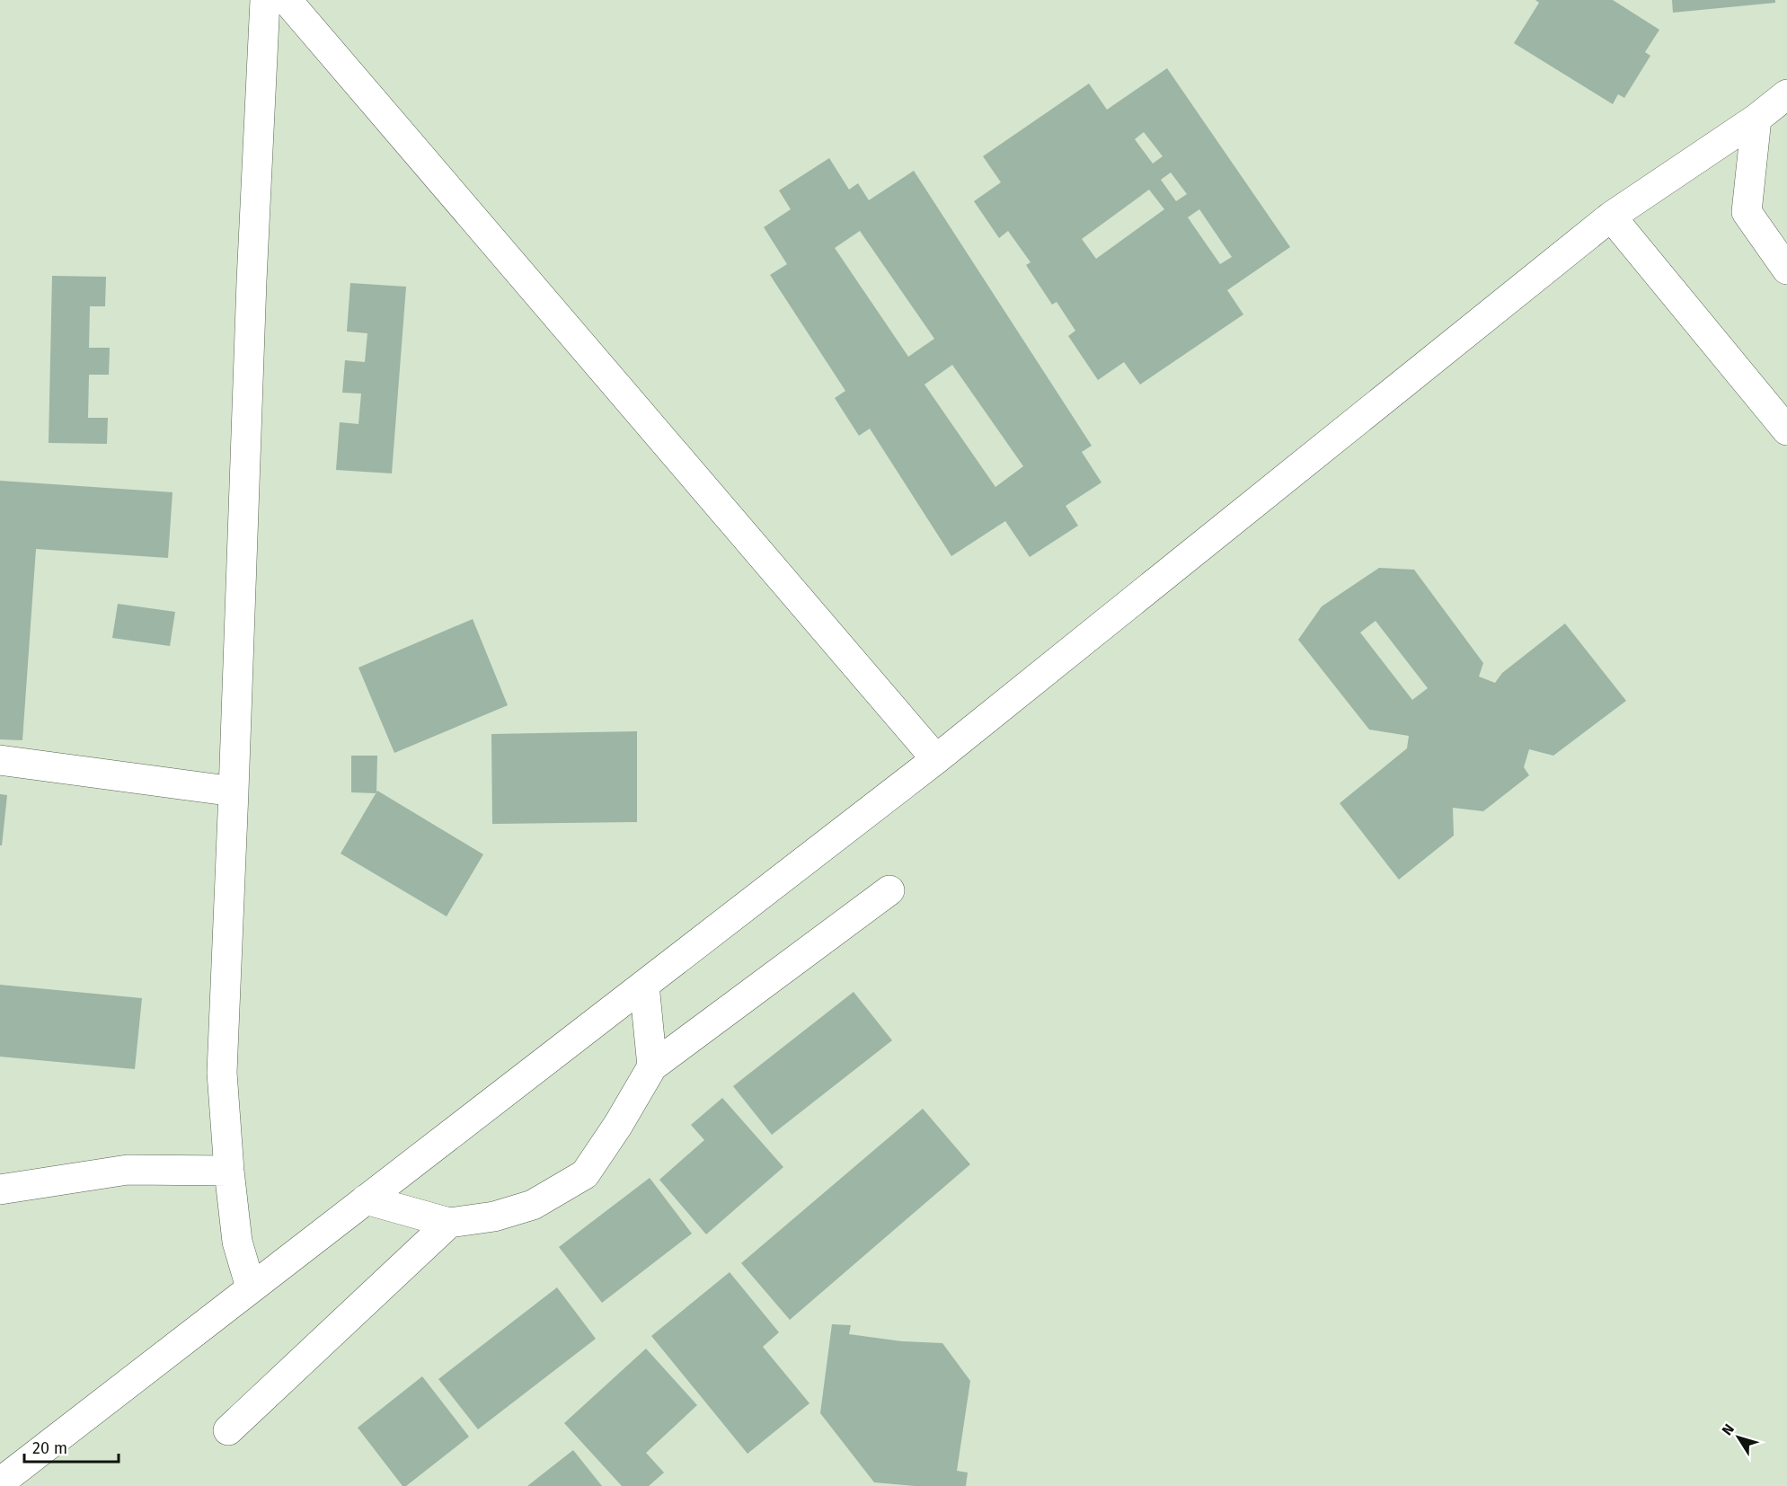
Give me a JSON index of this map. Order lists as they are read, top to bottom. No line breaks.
{"scale_bar":"20 m","north":"top left"}
